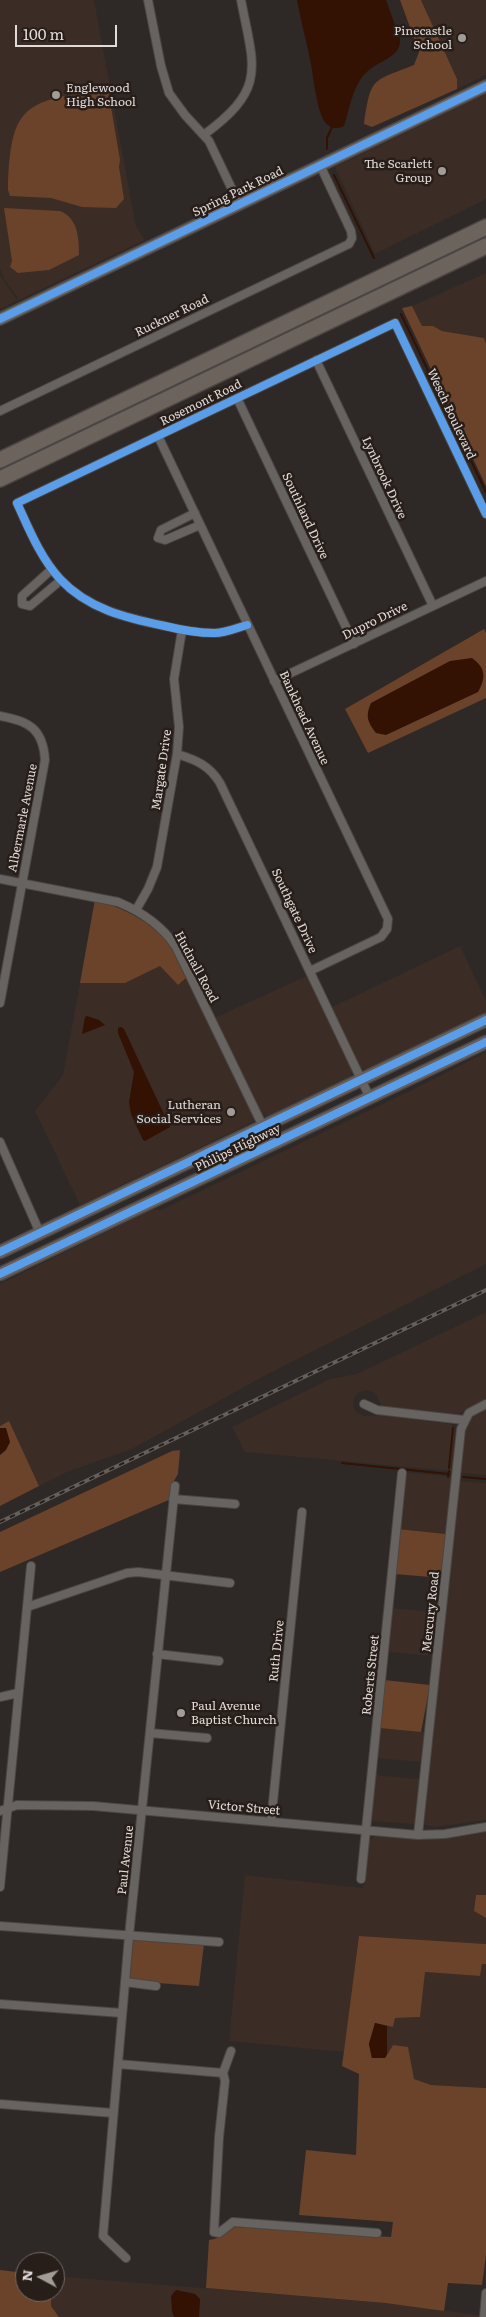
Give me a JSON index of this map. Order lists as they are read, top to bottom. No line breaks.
{"streets":{"main road":["Spring Park Road","Philips Highway"],"street":["Ruckner Road","Rosemont Road","Wesch Boulevard","Lynbrook Drive","Southland Drive","Dupro Drive","Bankhead Avenue","Margate Drive","Albermarle Avenue","Southgate Drive","Hudnall Road","Mercury Road","Ruth Drive","Roberts Street","Victor Street","Paul Avenue"]},"crossings":[["Spring Park Road","Ruckner Road"],["Rosemont Road","Wesch Boulevard"],["Rosemont Road","Lynbrook Drive"],["Rosemont Road","Southland Drive"],["Rosemont Road","Bankhead Avenue"],["Lynbrook Drive","Dupro Drive"],["Southland Drive","Dupro Drive"],["Dupro Drive","Bankhead Avenue"],["Bankhead Avenue","Southgate Drive"],["Margate Drive","Southgate Drive"],["Margate Drive","Hudnall Road"],["Albermarle Avenue","Hudnall Road"],["Southgate Drive","Philips Highway"],["Hudnall Road","Philips Highway"],["Mercury Road","Victor Street"],["Ruth Drive","Victor Street"],["Roberts Street","Victor Street"],["Victor Street","Paul Avenue"]],"places":["Pinecastle School","Englewood High School","The Scarlett Group","Lutheran Social Services","Paul Avenue Baptist Church"],"scale_bar":"100 m","north":"left"}
